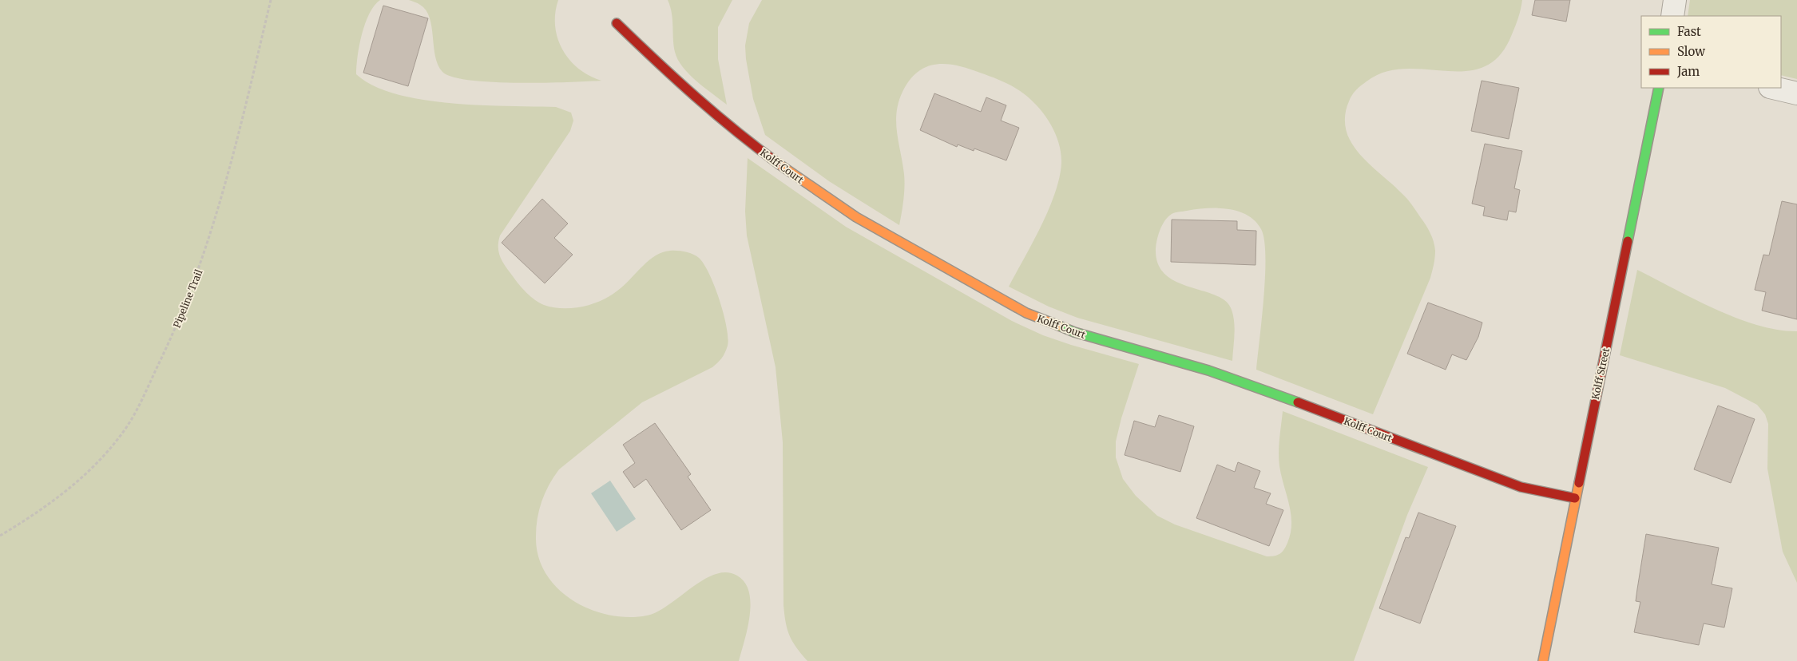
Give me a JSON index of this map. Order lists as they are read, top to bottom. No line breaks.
{"streets":{"street":["Kolff Court","Kolff Street"],"path":["Pipeline Trail"]},"crossings":[["Kolff Court","Kolff Street"]],"legend":["Fast","Slow","Jam"]}
